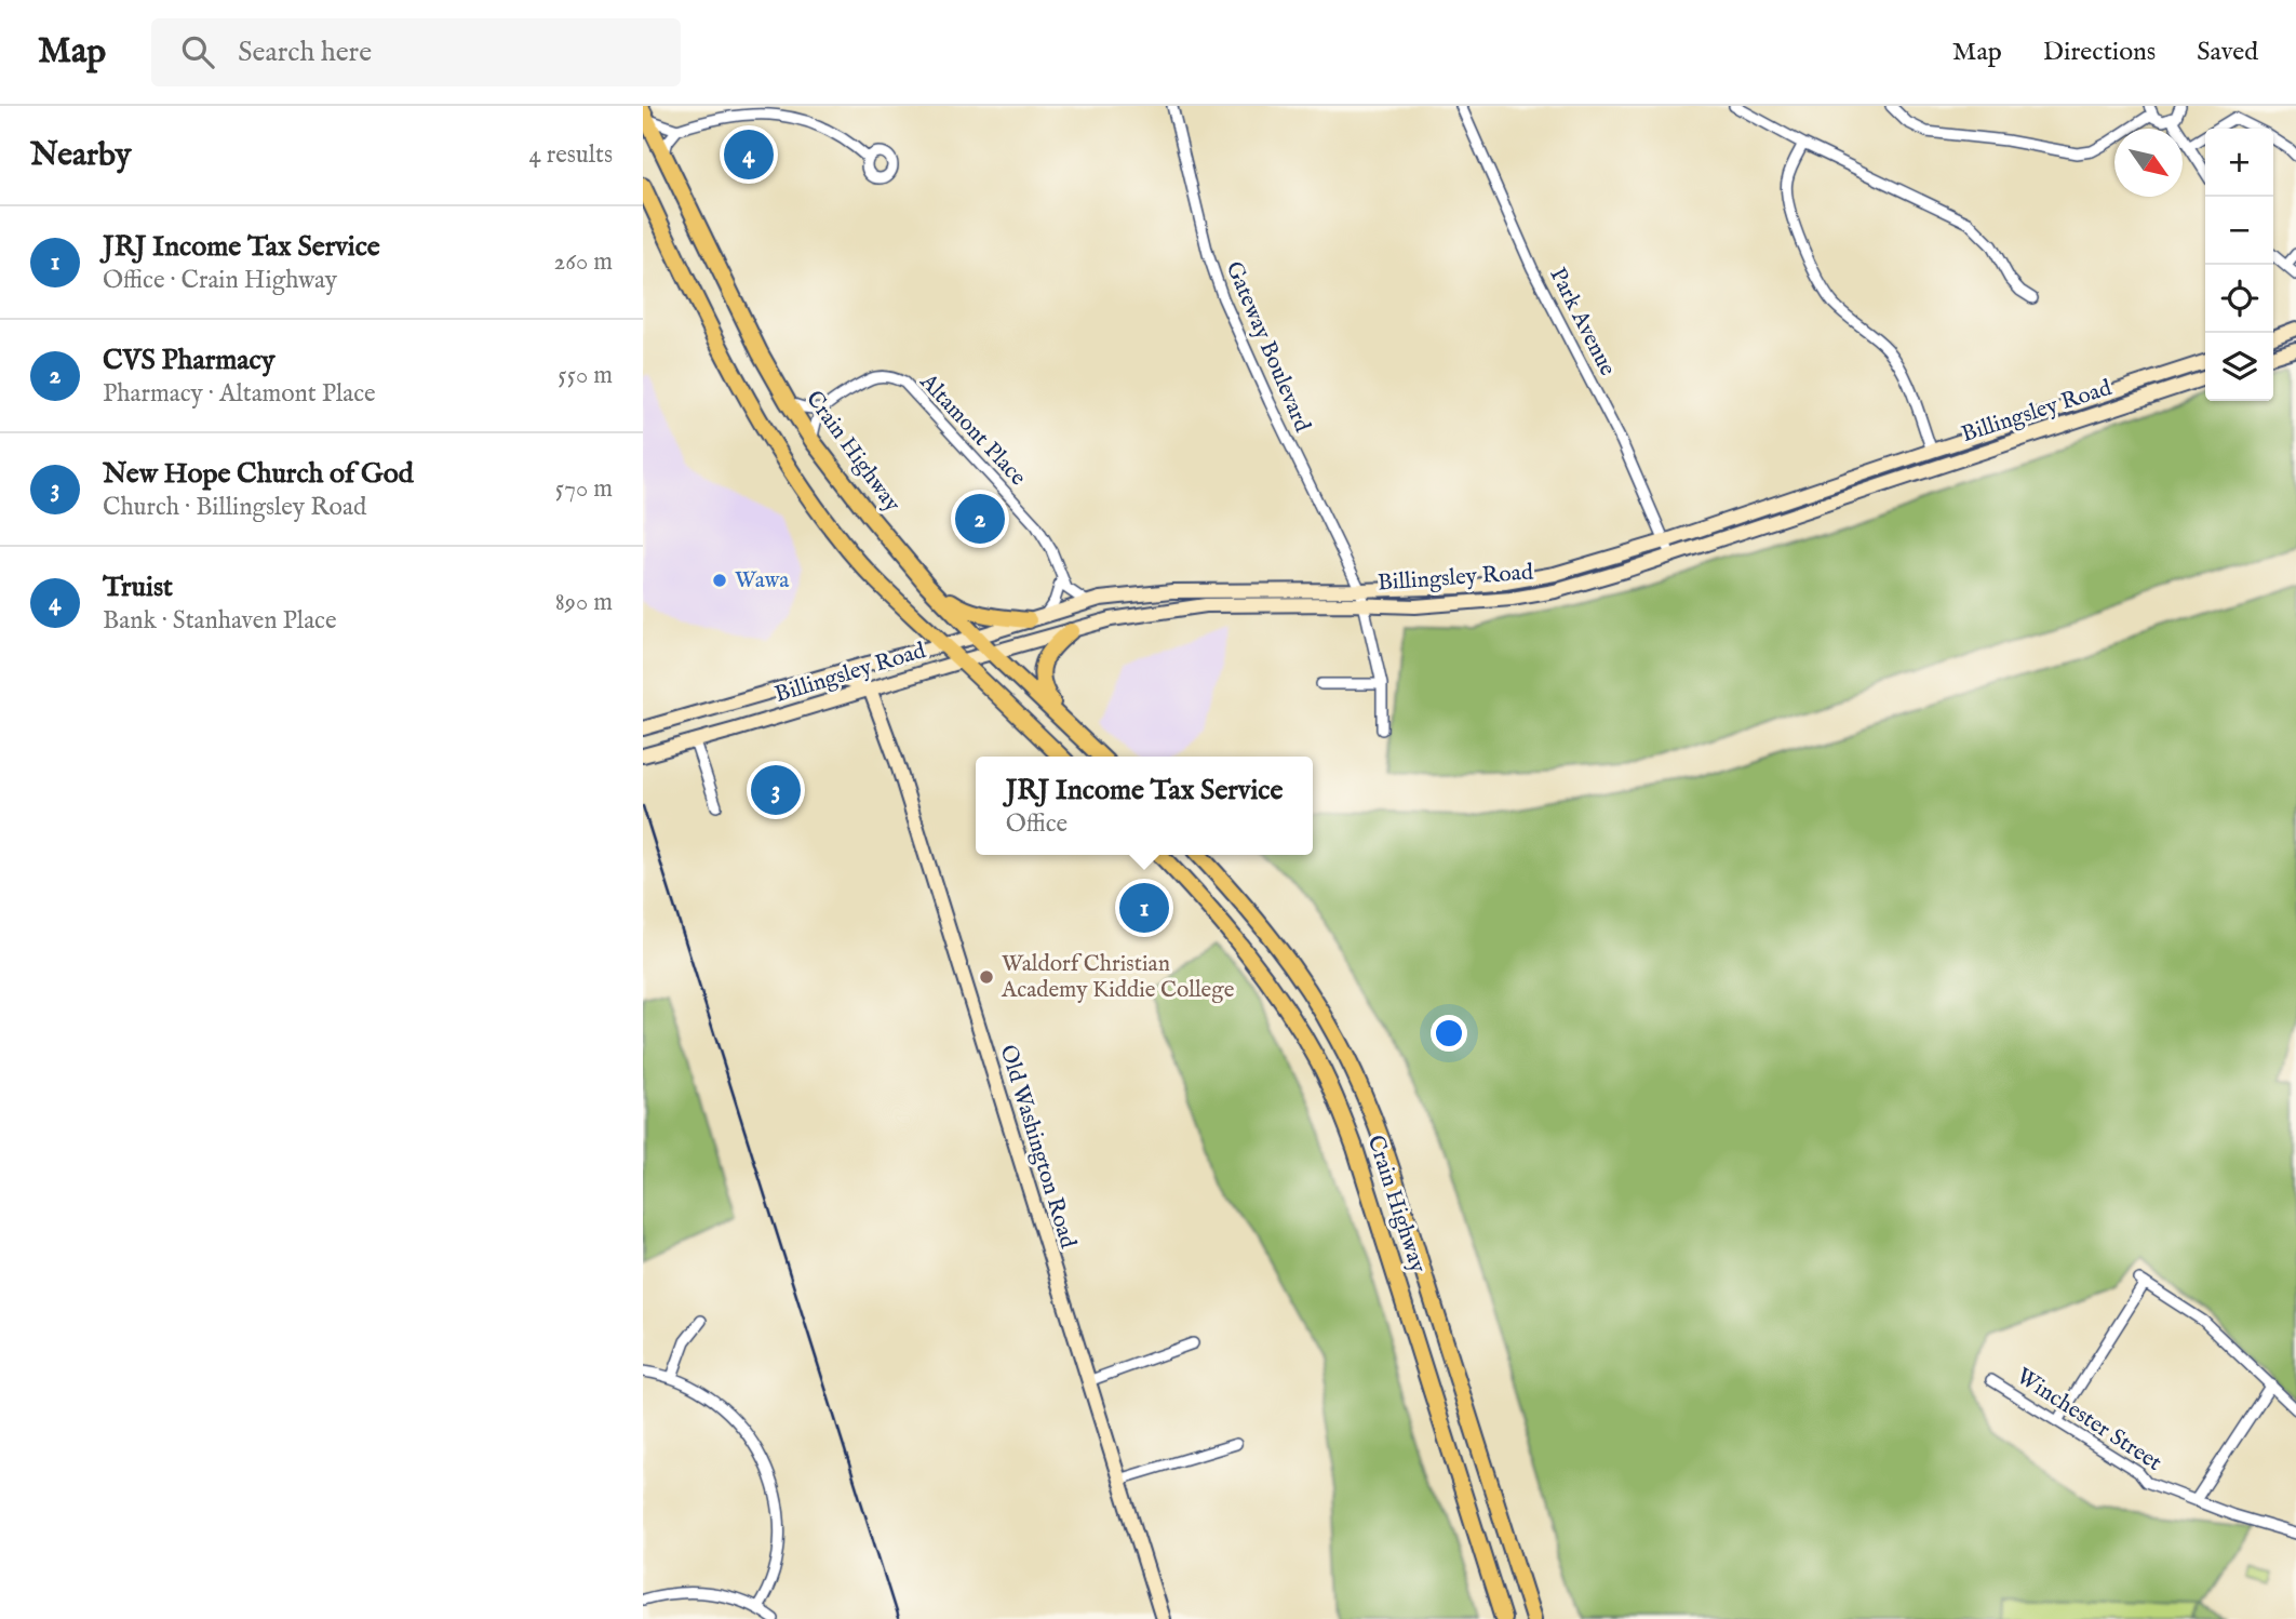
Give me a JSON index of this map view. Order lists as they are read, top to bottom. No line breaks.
{"streets":{"highway":["Crain Highway"],"main road":["Billingsley Road","Old Washington Road"],"street":["Park Avenue","Gateway Boulevard","Altamont Place","Winchester Street"]},"crossings":[["Park Avenue","Billingsley Road"],["Gateway Boulevard","Billingsley Road"],["Billingsley Road","Crain Highway"],["Billingsley Road","Old Washington Road"]],"places":["Wawa","Waldorf Christian Academy Kiddie College"],"north":"bottom right","page":{"header":"Map","search":"Search here","nav":["Map","Directions","Saved"],"heading":["Nearby","4 results"],"pins":["4","2","3","1"],"map_buttons":["+","−"],"list":[{"mark":"1","name":"JRJ Income Tax Service","note":"Office · Crain Highway","value":"260 m"},{"mark":"2","name":"CVS Pharmacy","note":"Pharmacy · Altamont Place","value":"550 m"},{"mark":"3","name":"New Hope Church of God","note":"Church · Billingsley Road","value":"570 m"},{"mark":"4","name":"Truist","note":"Bank · Stanhaven Place","value":"890 m"}],"popup":["JRJ Income Tax Service","Office"]}}
